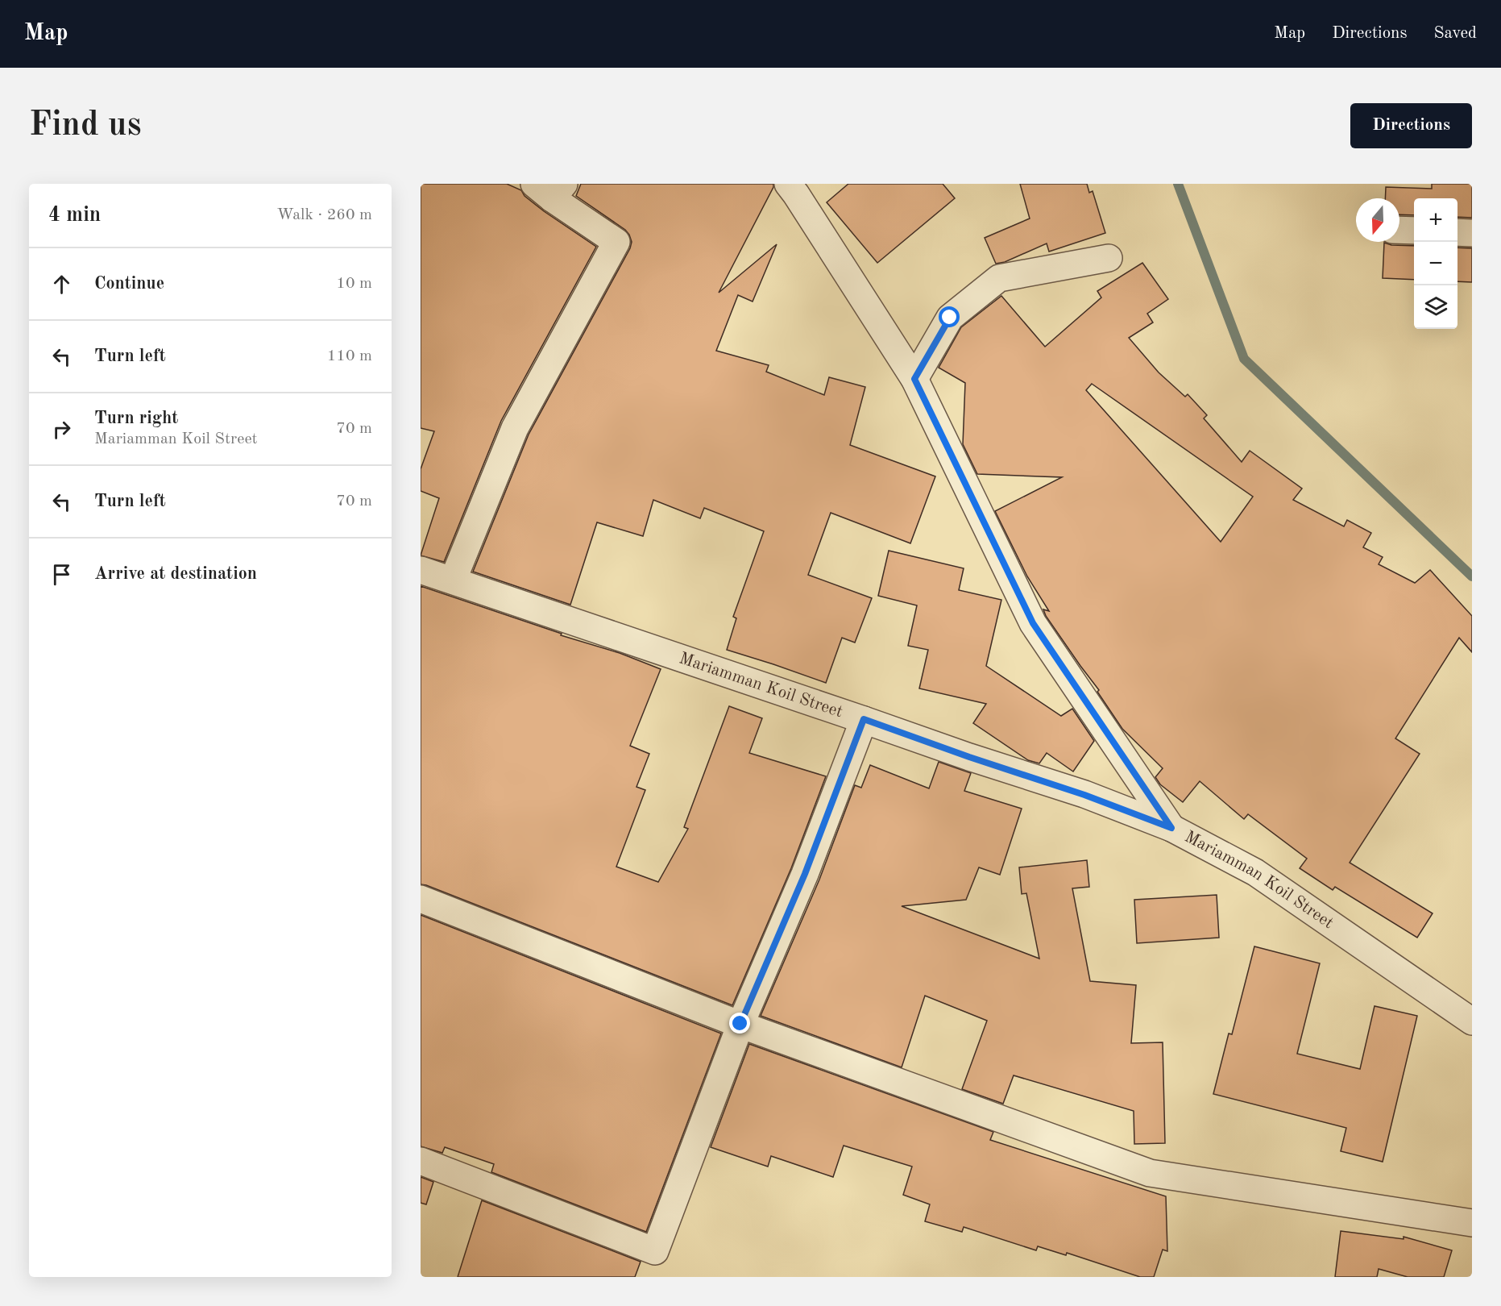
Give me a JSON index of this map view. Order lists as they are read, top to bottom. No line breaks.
{"streets":{"street":["Mariamman Koil Street"]},"north":"bottom","page":{"header":"Map","nav":["Map","Directions","Saved"],"buttons":"Directions","title":"Find us","heading":["4 min","Walk · 260 m"],"map_buttons":["+","−"],"list":[["Continue","10 m"],["Turn left","110 m"],["Turn right","Mariamman Koil Street","70 m"],["Turn left","70 m"],"Arrive at destination"]}}
